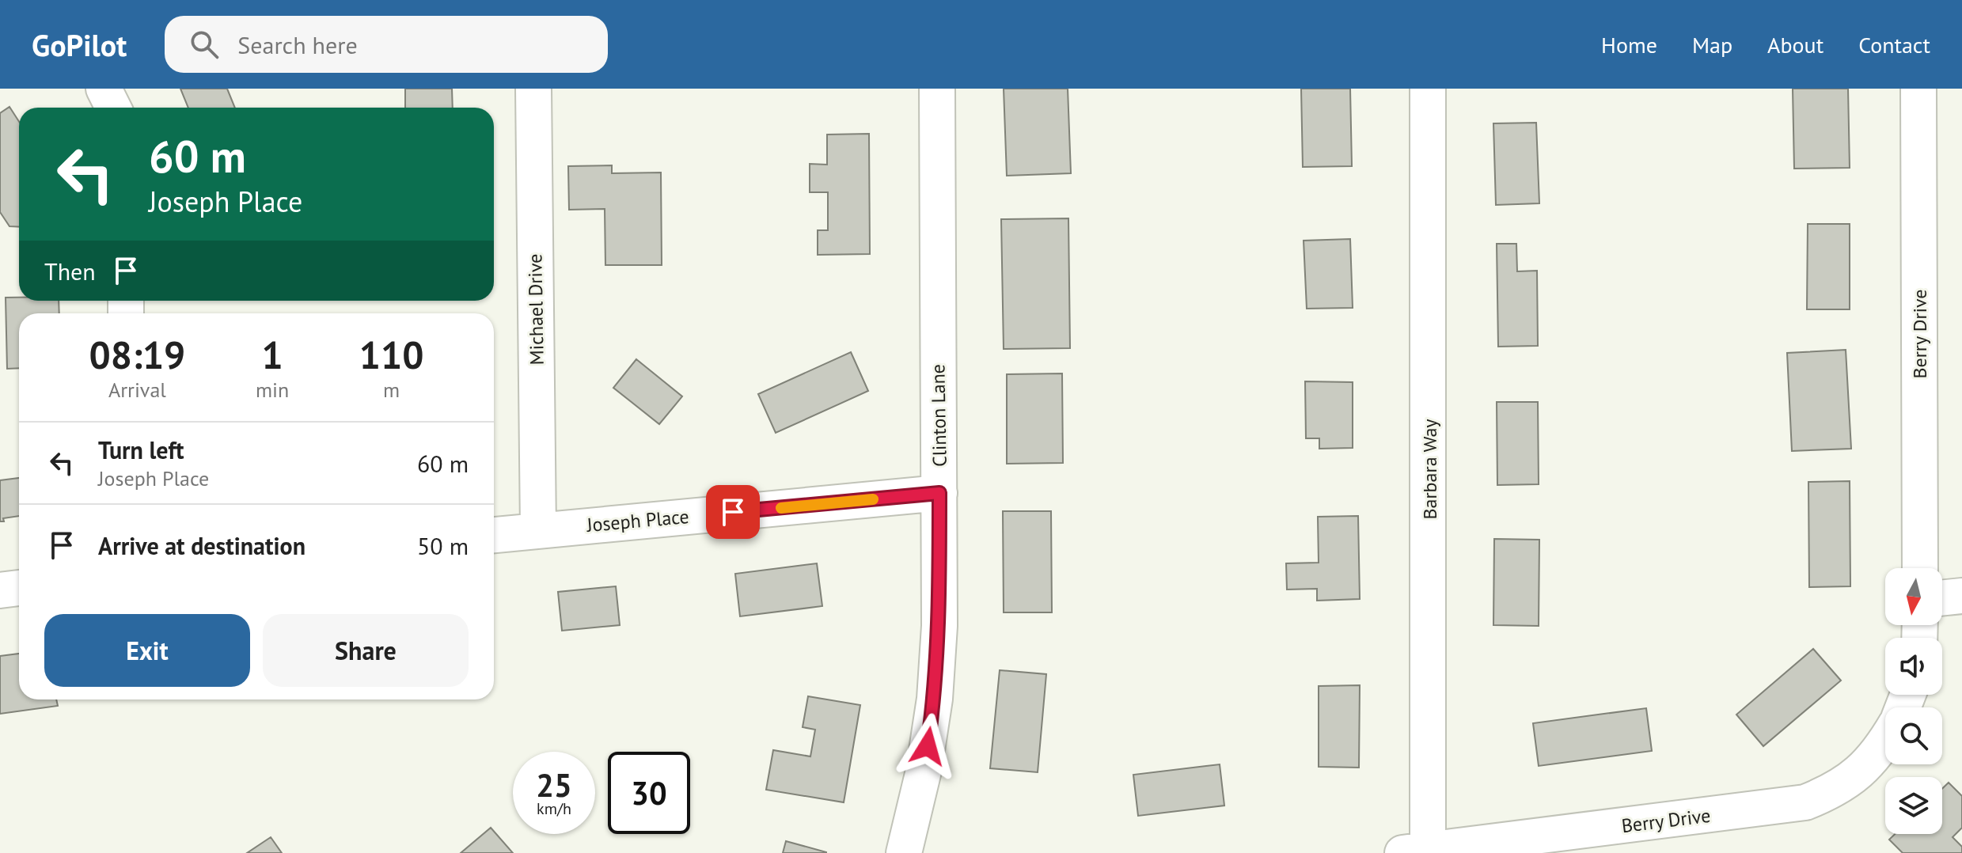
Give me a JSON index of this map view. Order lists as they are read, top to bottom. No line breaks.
{"streets":{"street":["Michael Drive","Berry Drive","Clinton Lane","Barbara Way","Joseph Place"]},"crossings":[["Michael Drive","Joseph Place"],["Berry Drive","Barbara Way"],["Clinton Lane","Joseph Place"]],"north":"bottom","page":{"header":"GoPilot","search":"Search here","nav":["Home","Map","About","Contact"],"turn":["60 m","Joseph Place"],"then":"Then","eta":["08:19","Arrival","1","min","110","m"],"list":[{"name":"Turn left","note":"Joseph Place","value":"60 m"},{"name":"Arrive at destination","value":"50 m"}],"buttons":["Exit","Share"],"speed":"25 km/h","limit":"30"}}
